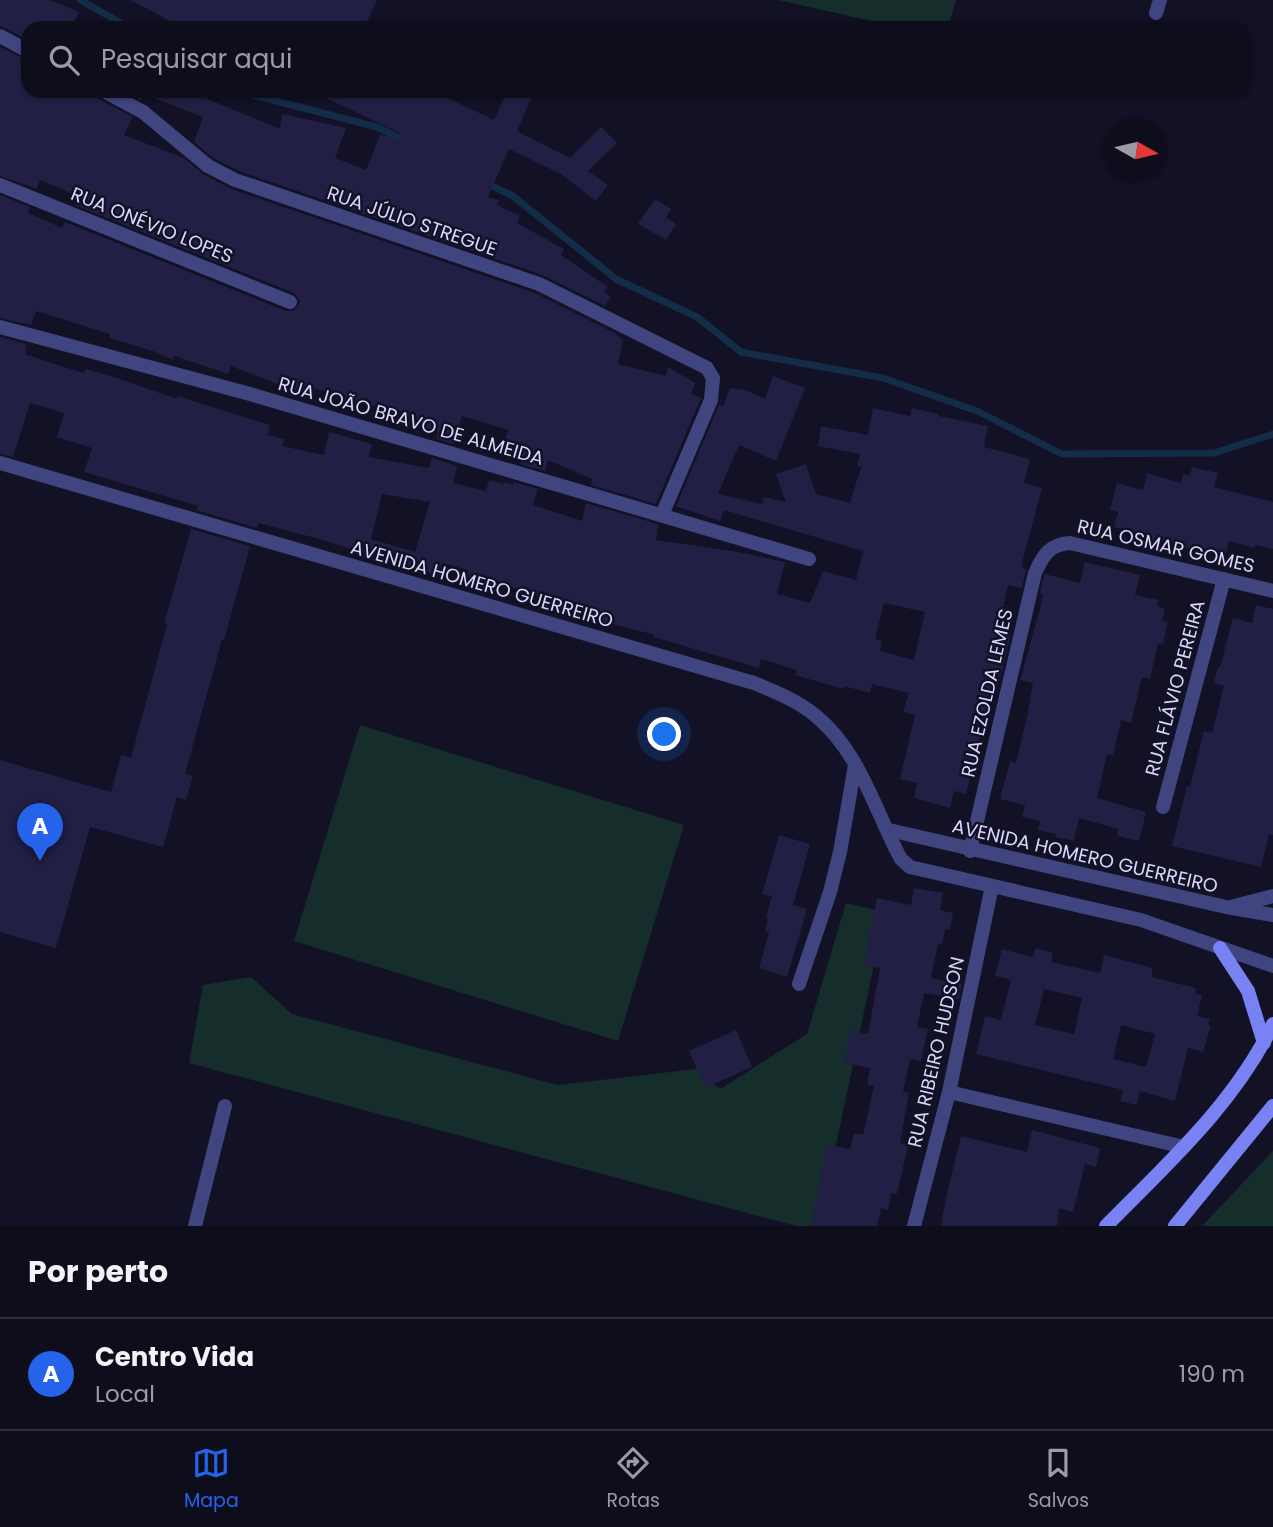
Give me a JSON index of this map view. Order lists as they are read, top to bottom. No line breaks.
{"streets":{"street":["RUA JÚLIO STREGUE","RUA ONÉVIO LOPES","RUA JOÃO BRAVO DE ALMEIDA","RUA OSMAR GOMES","AVENIDA HOMERO GUERREIRO","RUA FLÁVIO PEREIRA","RUA EZOLDA LEMES","RUA RIBEIRO HUDSON"]},"crossings":[["RUA JÚLIO STREGUE","RUA JOÃO BRAVO DE ALMEIDA"],["RUA OSMAR GOMES","RUA FLÁVIO PEREIRA"],["RUA OSMAR GOMES","RUA EZOLDA LEMES"],["AVENIDA HOMERO GUERREIRO","RUA EZOLDA LEMES"],["AVENIDA HOMERO GUERREIRO","RUA RIBEIRO HUDSON"]],"north":"right","page":{"search":"Pesquisar aqui","pins":"A","heading":"Por perto","list":[{"mark":"A","name":"Centro Vida","note":"Local","value":"190 m"}],"nav":["Mapa","Rotas","Salvos"]}}
